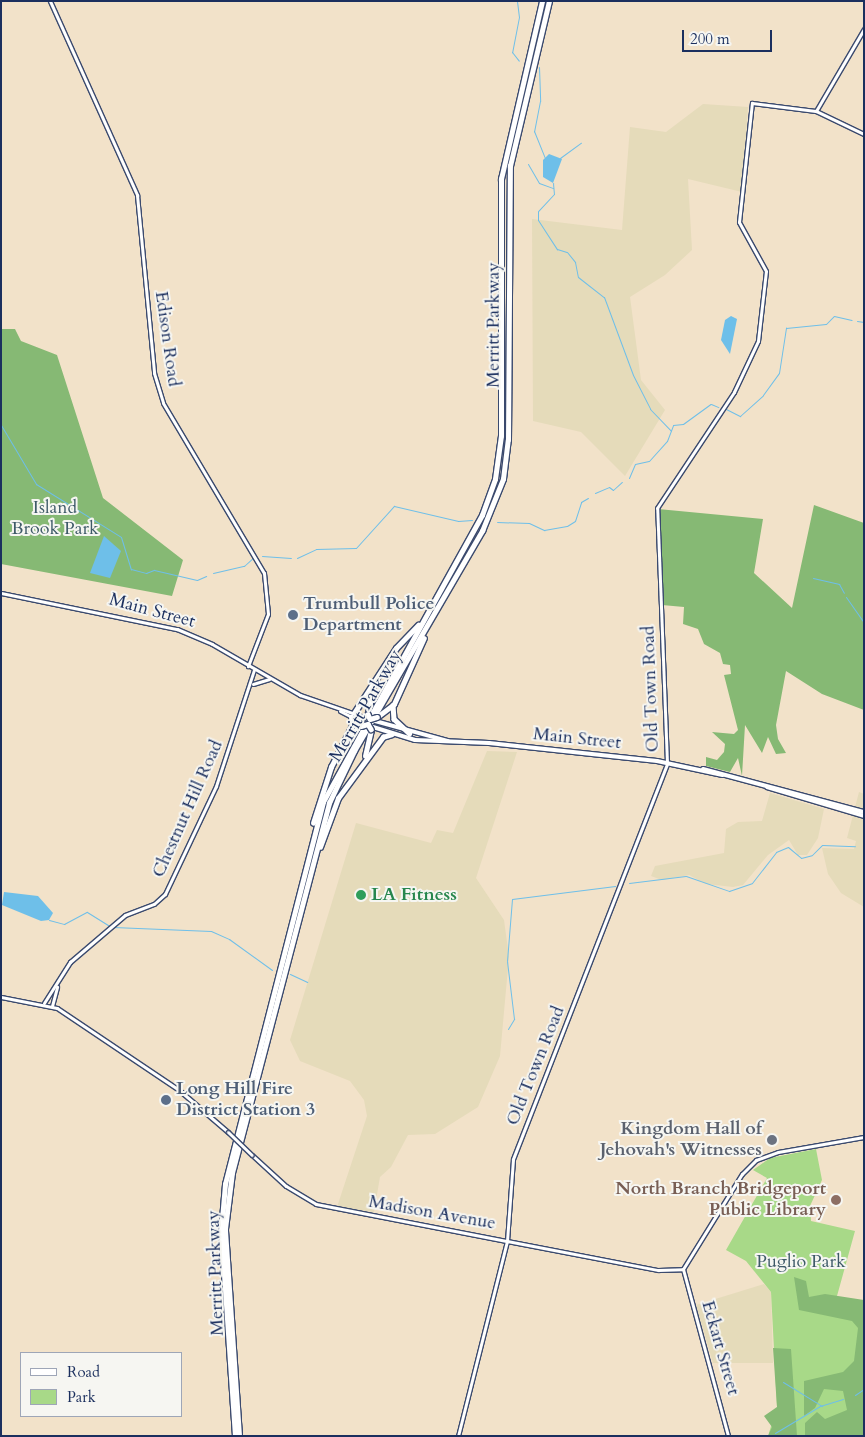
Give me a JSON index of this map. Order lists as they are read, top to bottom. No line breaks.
{"streets":{"highway":["Merritt Parkway"],"main road":["Edison Road","Main Street","Old Town Road","Chestnut Hill Road","Madison Avenue","Eckart Street"]},"crossings":[["Edison Road","Main Street"],["Main Street","Old Town Road"],["Main Street","Chestnut Hill Road"],["Old Town Road","Madison Avenue"],["Chestnut Hill Road","Madison Avenue"],["Madison Avenue","Eckart Street"]],"parks":["Island Brook Park","Puglio Park"],"places":["Trumbull Police Department","LA Fitness","Long Hill Fire District Station 3","Kingdom Hall of Jehovah's Witnesses","North Branch Bridgeport Public Library"],"legend":["Road","Park"],"scale_bar":"200 m"}
